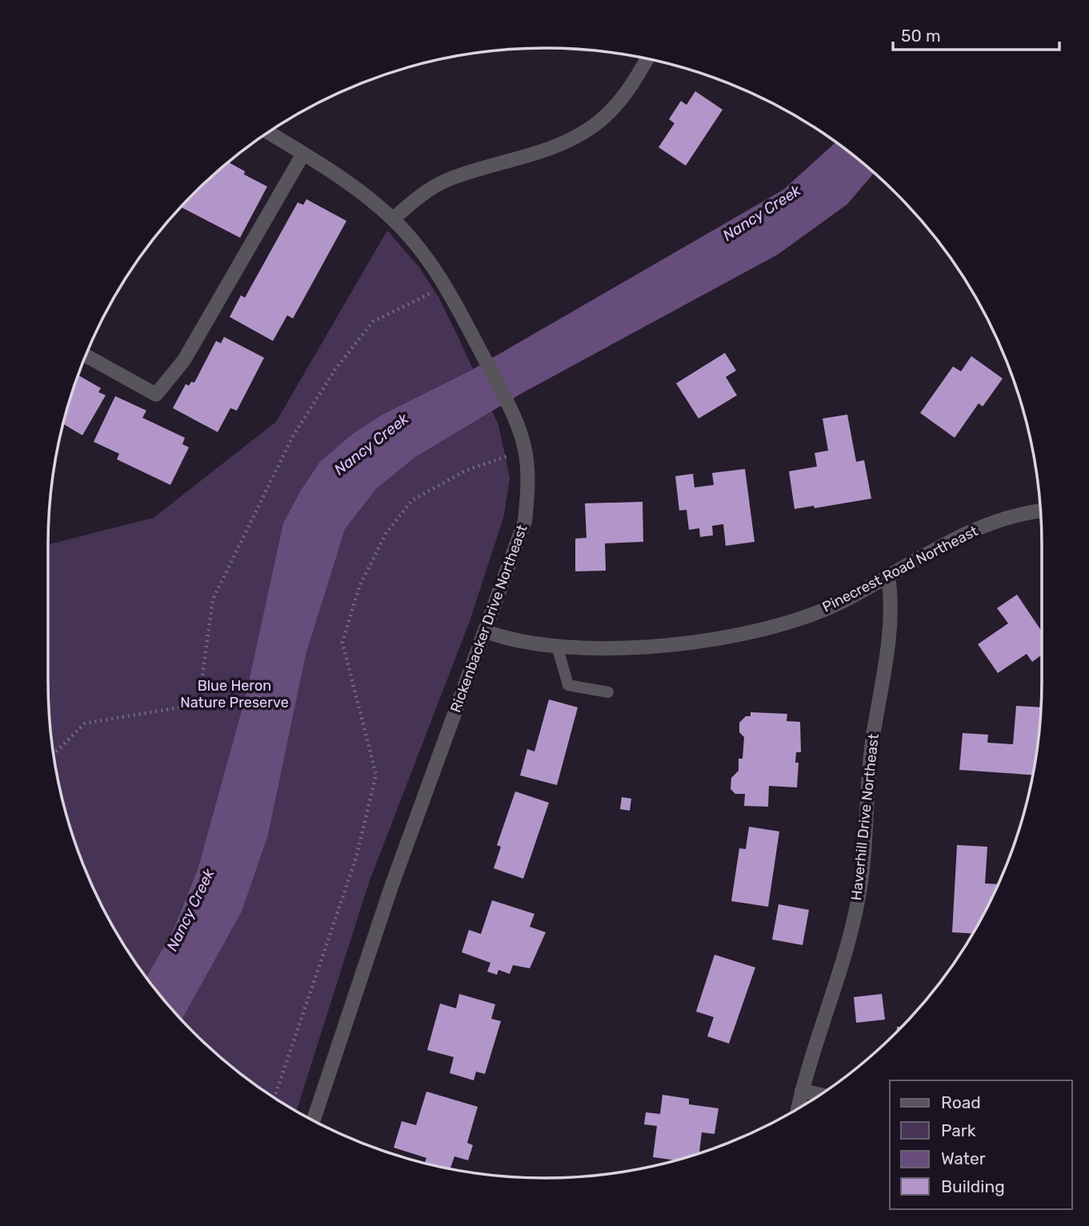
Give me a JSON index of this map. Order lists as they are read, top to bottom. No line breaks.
{"streets":{"street":["Pinecrest Road Northeast","Rickenbacker Drive Northeast","Haverhill Drive Northeast"]},"crossings":[["Pinecrest Road Northeast","Rickenbacker Drive Northeast"],["Pinecrest Road Northeast","Haverhill Drive Northeast"]],"water":["Nancy Creek"],"parks":["Blue Heron Nature Preserve"],"legend":["Road","Park","Water","Building"],"scale_bar":"50 m"}
